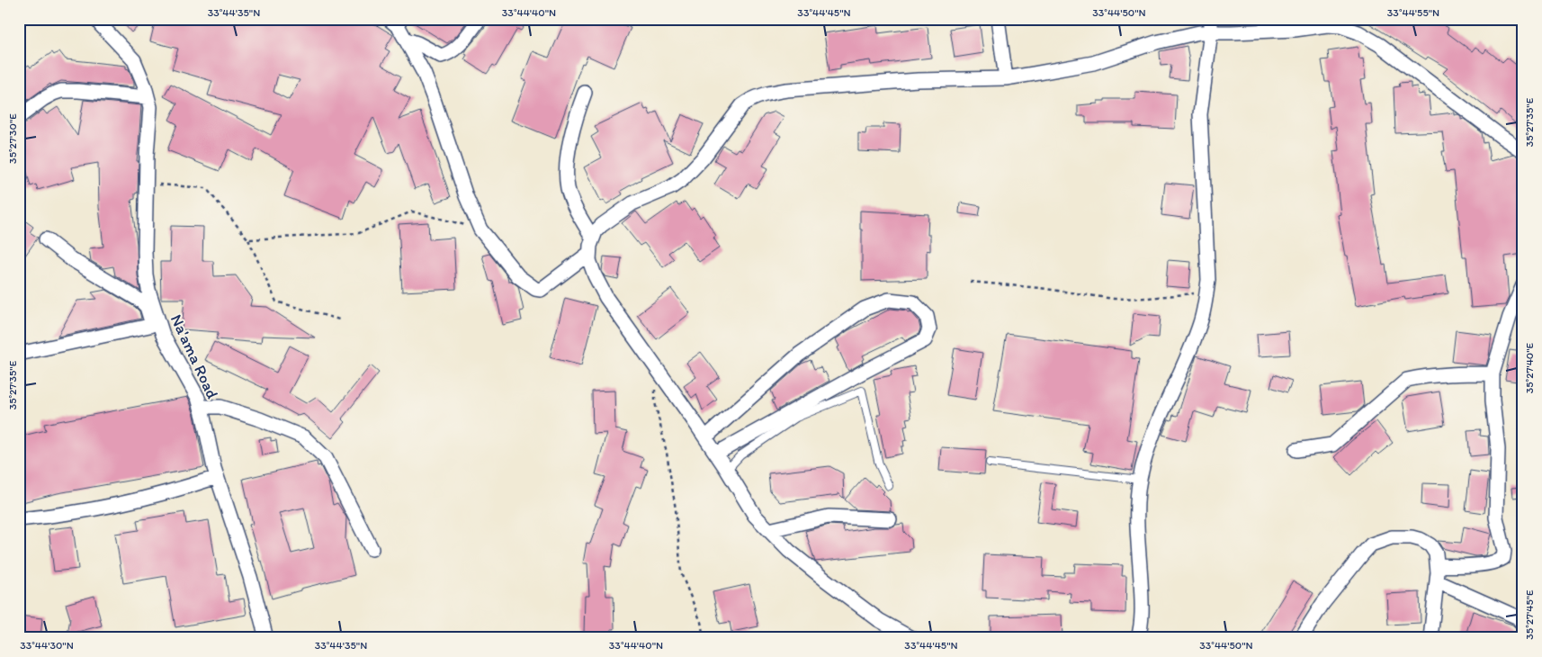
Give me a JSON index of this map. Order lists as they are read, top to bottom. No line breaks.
{"streets":{"street":["Na'ama Road"]},"coordinates":["33°44'35\"N","33°44'40\"N","33°44'45\"N","33°44'50\"N","33°44'55\"N","35°27'35\"E","35°27'30\"E","35°27'40\"E","35°27'45\"E","33°44'30\"N"]}
